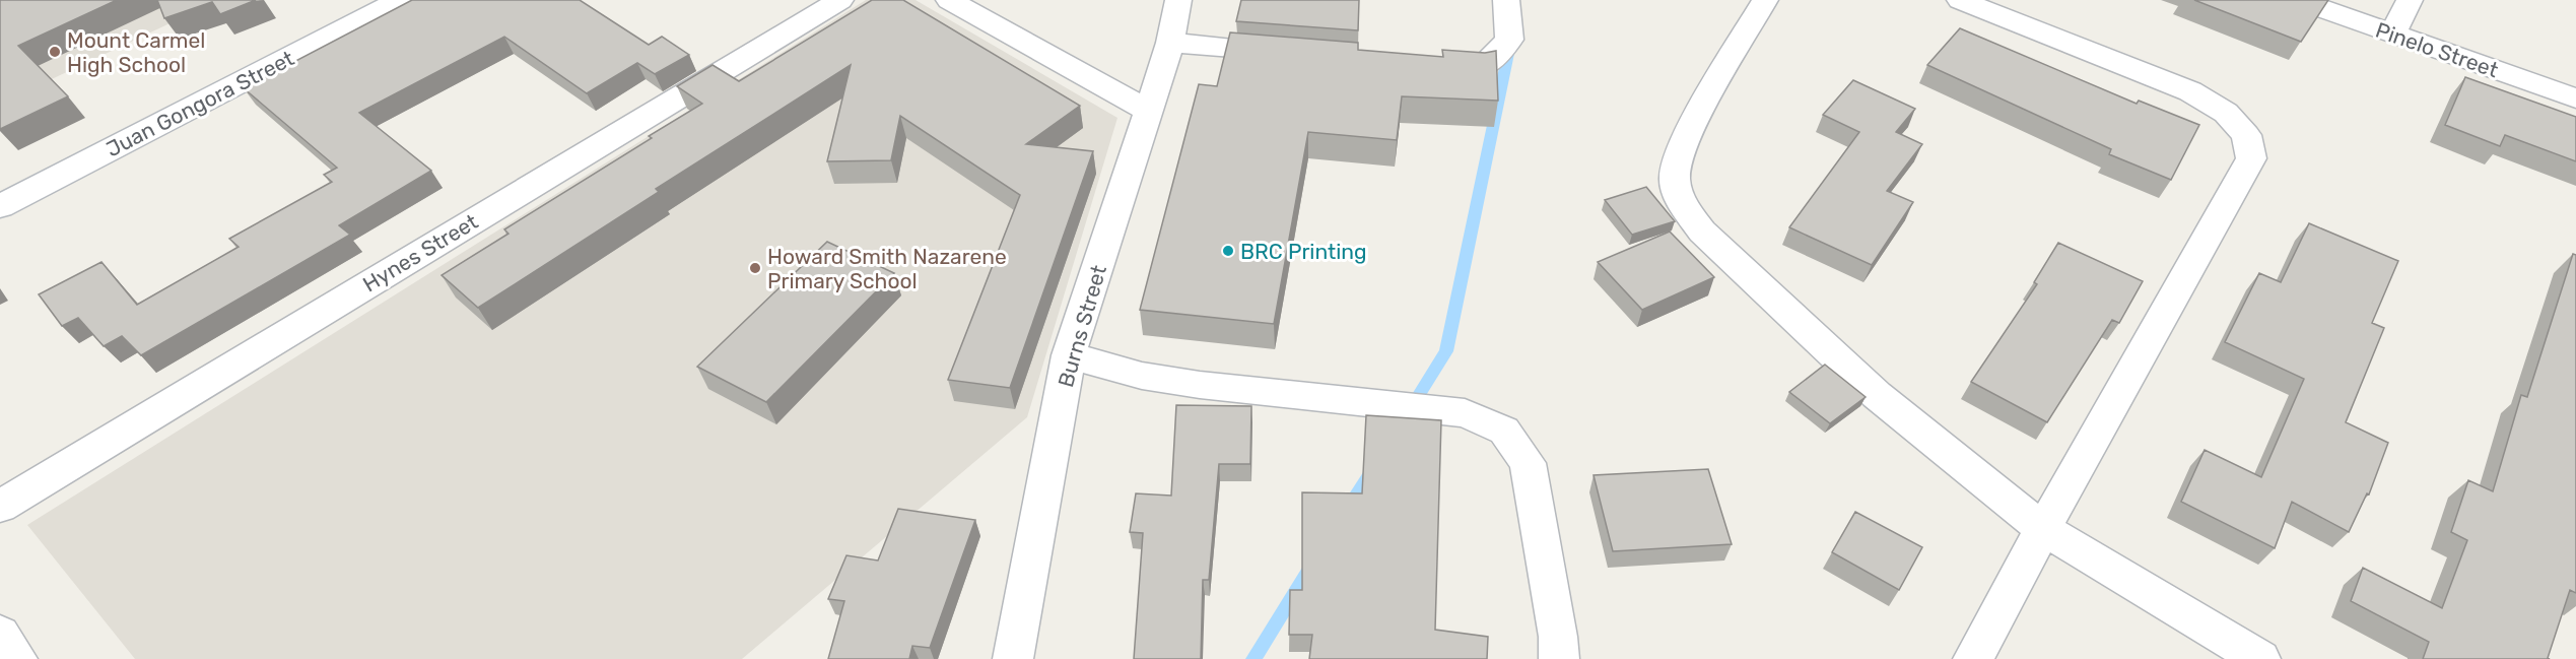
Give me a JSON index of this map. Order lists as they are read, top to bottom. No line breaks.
{"streets":{"street":["Pinelo Street","Juan Gongora Street","Hynes Street","Burns Street"]},"places":["Mount Carmel High School","BRC Printing","Howard Smith Nazarene Primary School"]}
